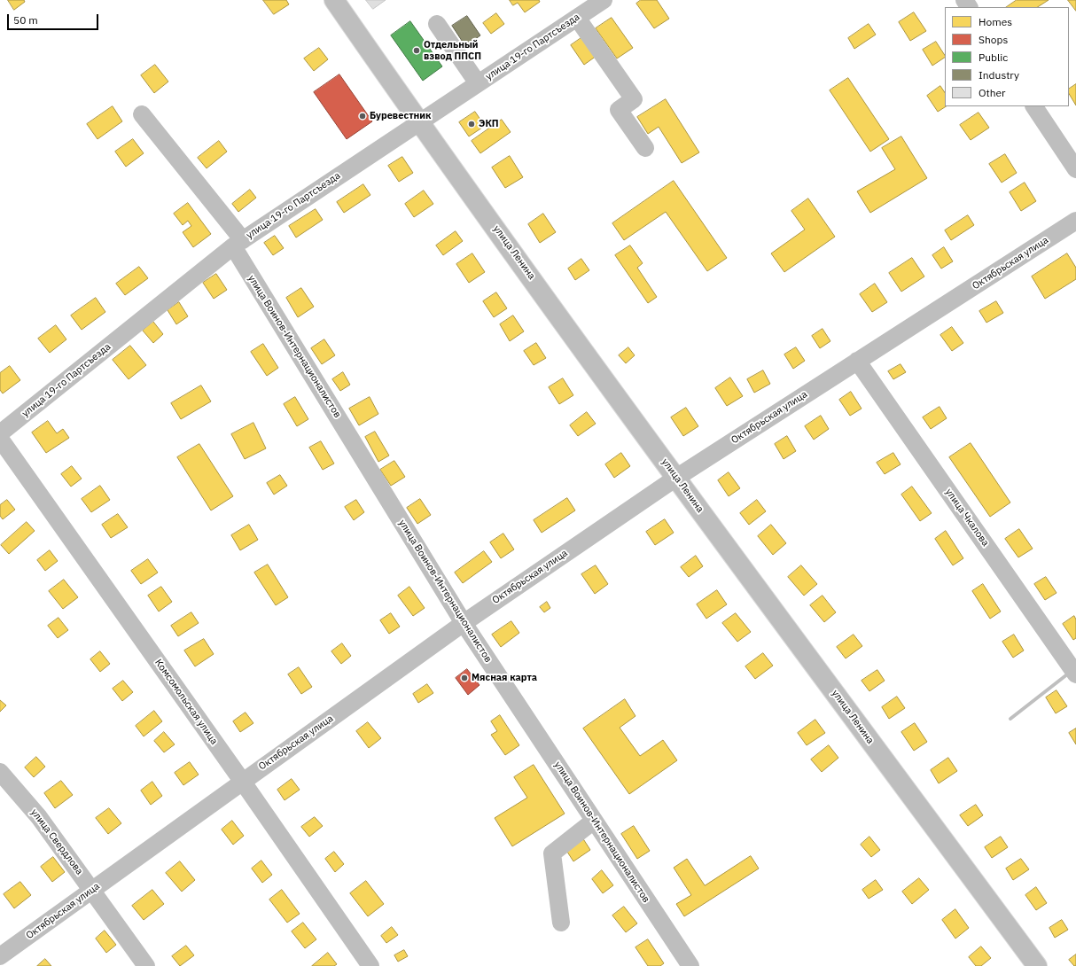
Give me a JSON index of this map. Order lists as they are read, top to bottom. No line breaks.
{"streets":{"main road":["улица Ленина"],"street":["улица 19-го Партсъезда","Октябрьская улица","улица Воинов-Интернационалистов","улица Чкалова","Комсомольская улица","улица Свердлова"]},"crossings":[["улица 19-го Партсъезда","улица Ленина"],["улица 19-го Партсъезда","улица Воинов-Интернационалистов"],["улица Ленина","Октябрьская улица"],["Октябрьская улица","улица Воинов-Интернационалистов"],["Октябрьская улица","улица Чкалова"],["Октябрьская улица","Комсомольская улица"],["Октябрьская улица","улица Свердлова"]],"places":["Отдельный взвод ППСП","Буревестник","ЭКП","Мясная карта"],"legend":["Homes","Shops","Public","Industry","Other"],"scale_bar":"50 m"}
